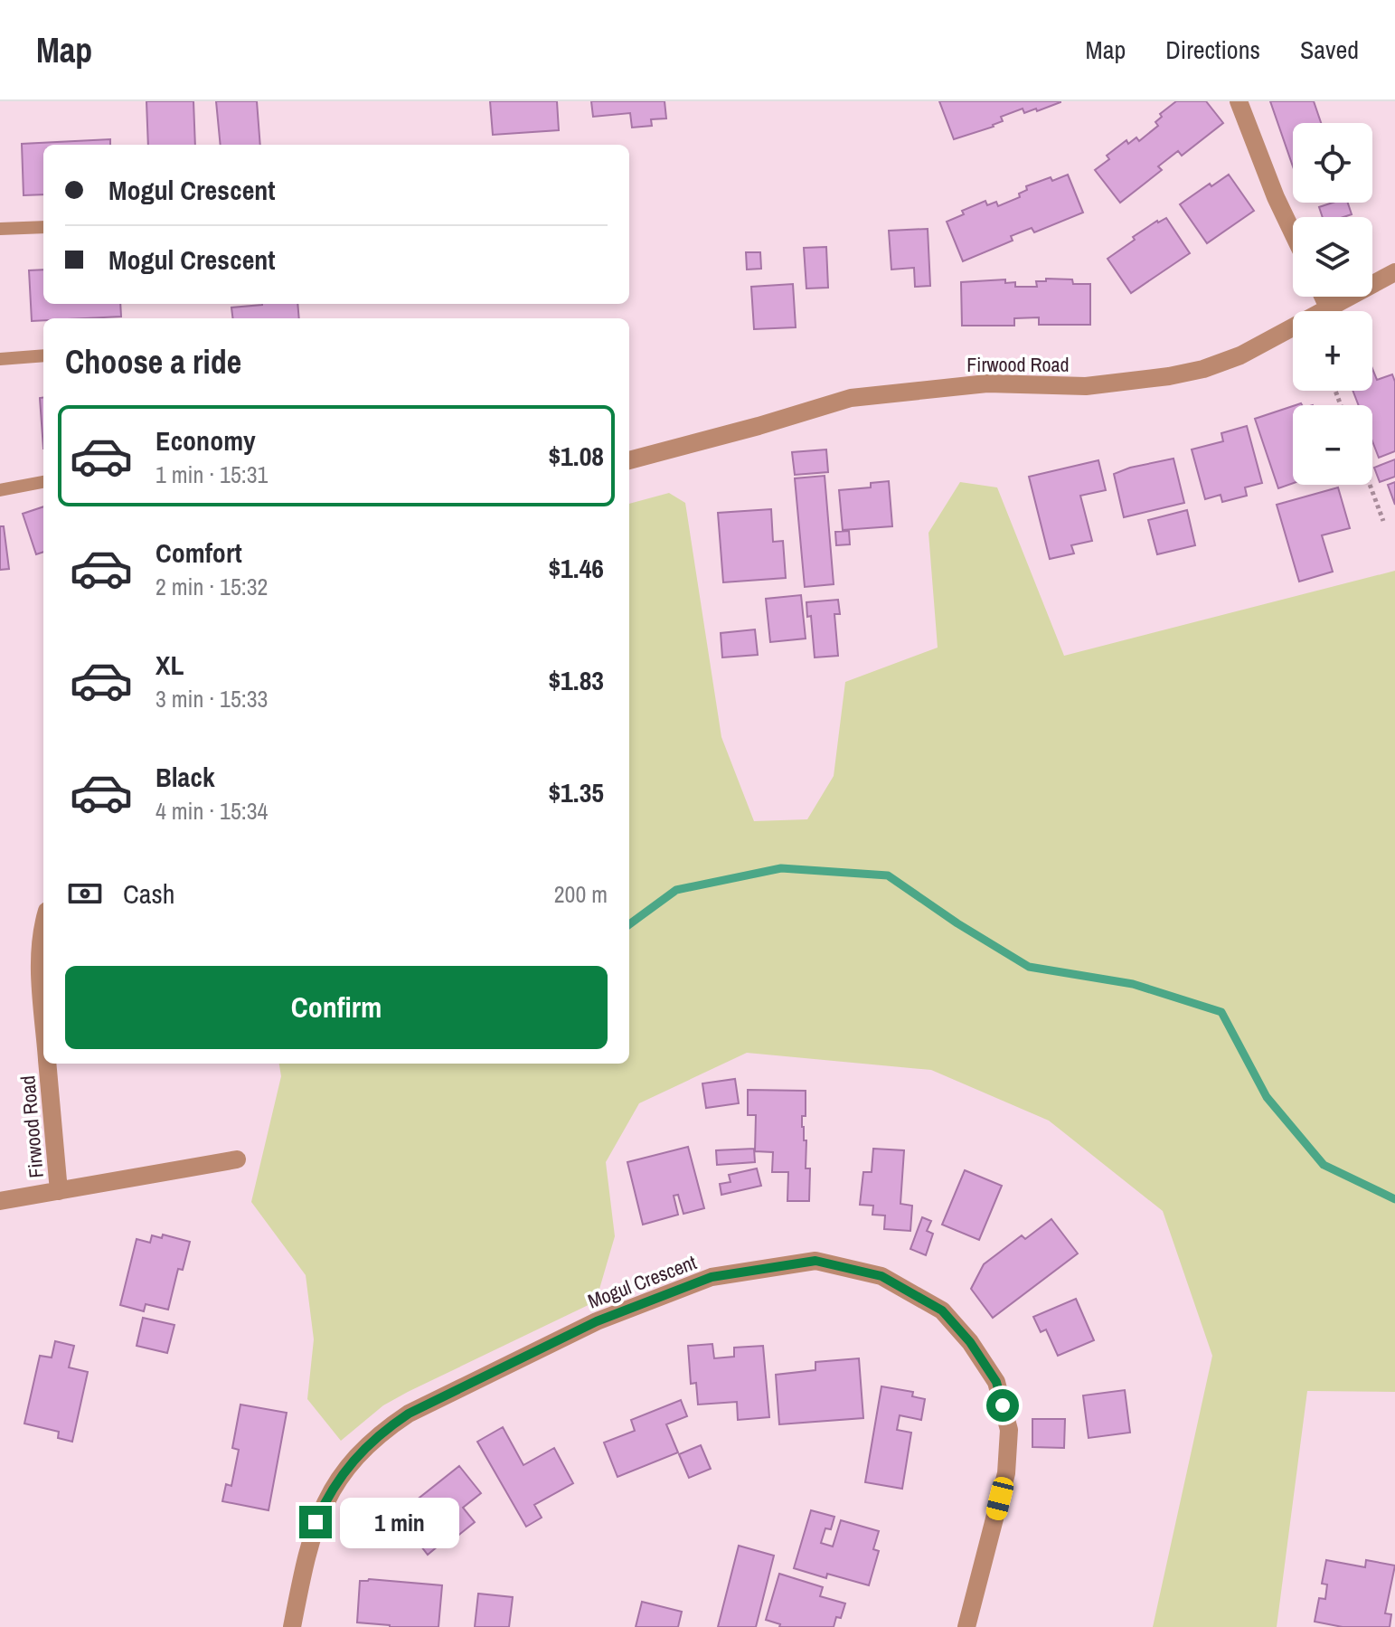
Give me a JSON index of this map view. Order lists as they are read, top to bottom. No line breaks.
{"streets":{"street":["Firwood Road","Mogul Crescent"]},"page":{"header":"Map","nav":["Map","Directions","Saved"],"map_buttons":["+","−"],"banner":["Mogul Crescent","Mogul Crescent"],"heading":"Choose a ride","list":[{"name":"Economy","note":"1 min · 15:31","value":"$1.08"},{"name":"Comfort","note":"2 min · 15:32","value":"$1.46"},{"name":"XL","note":"3 min · 15:33","value":"$1.83"},{"name":"Black","note":"4 min · 15:34","value":"$1.35"}],"pay":["Cash","200 m"],"buttons":"Confirm","bubble":"1 min"}}
